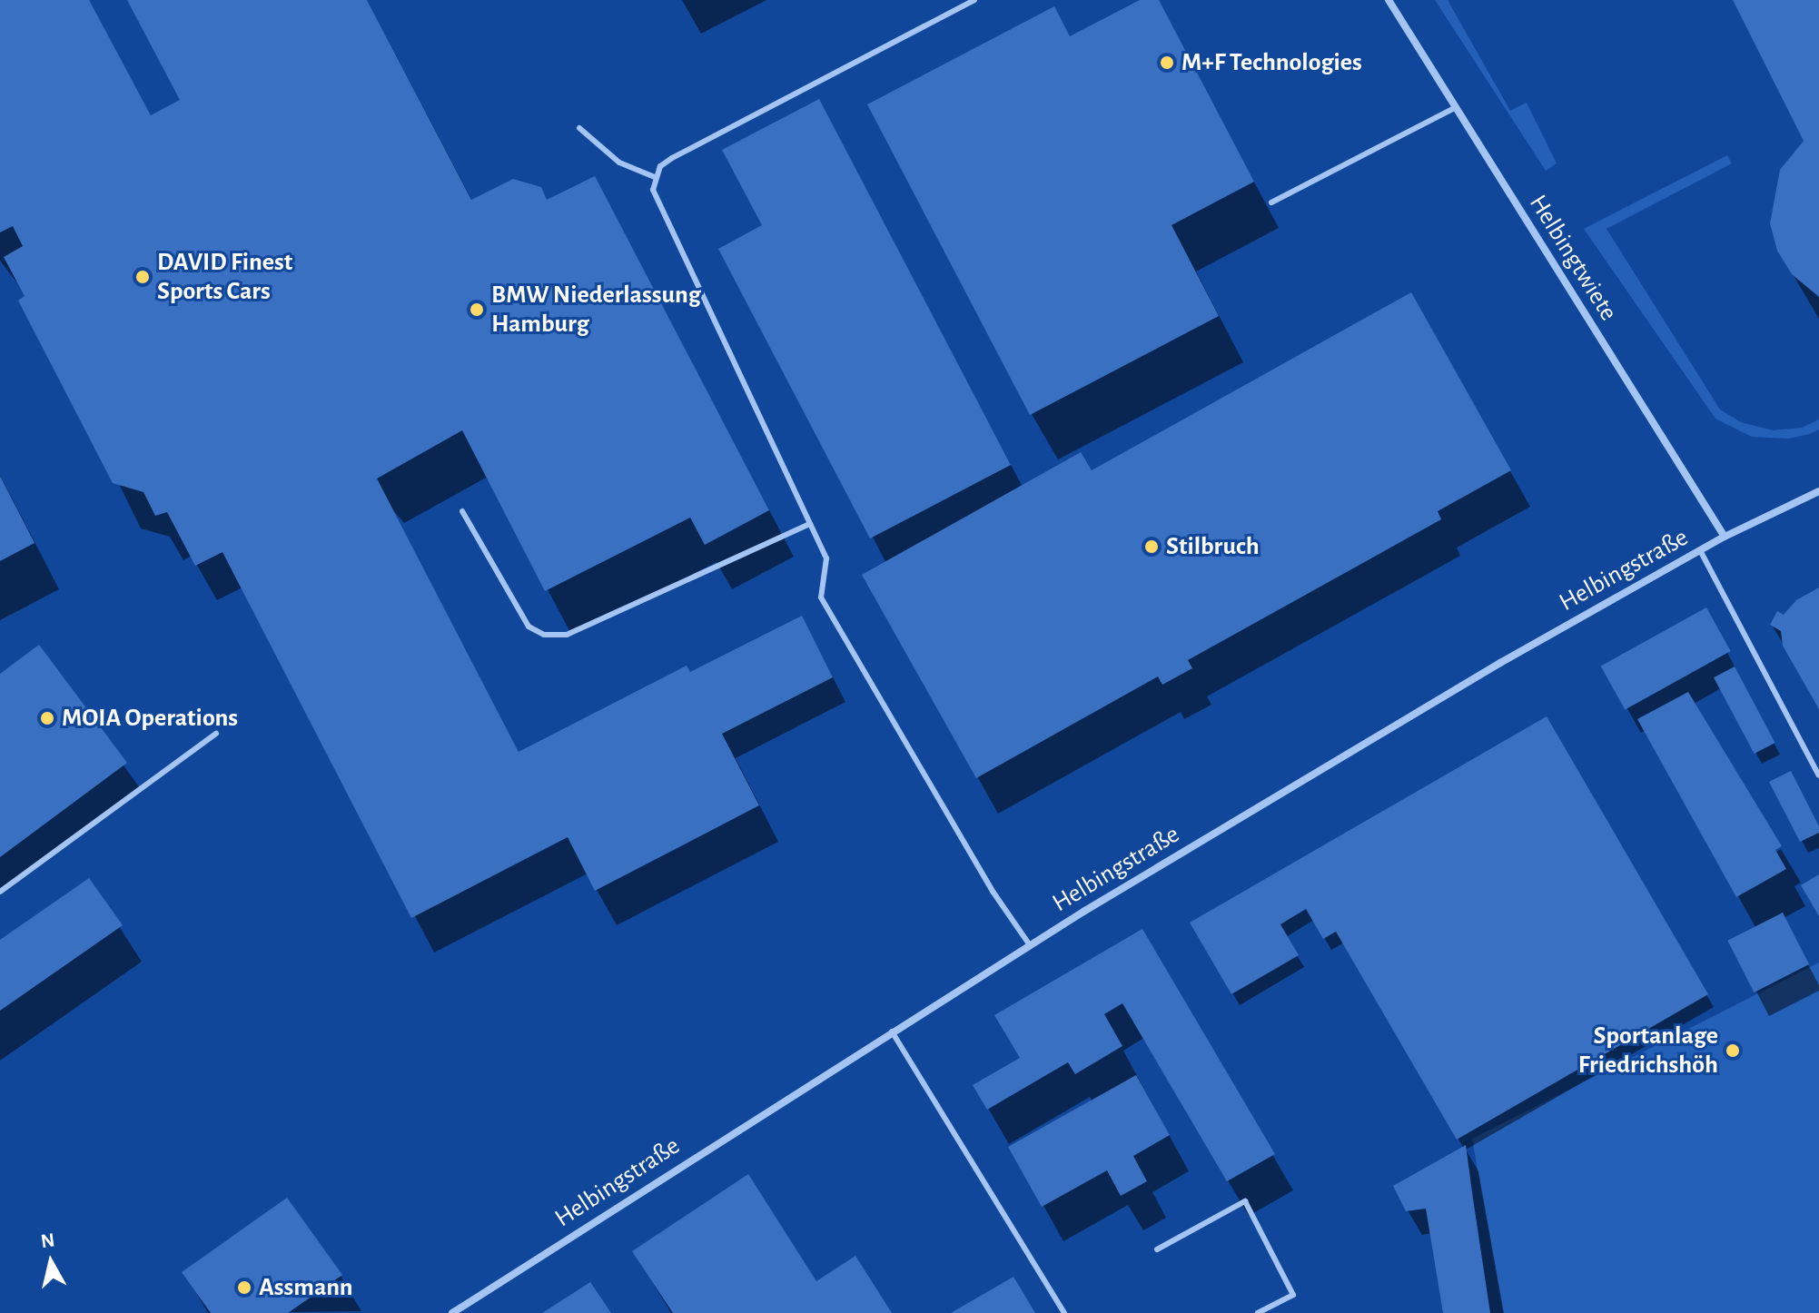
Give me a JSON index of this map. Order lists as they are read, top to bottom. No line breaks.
{"streets":{"street":["Helbingtwiete","Helbingstraße"]},"crossings":[["Helbingtwiete","Helbingstraße"]],"places":["M+F Technologies","DAVID Finest Sports Cars","BMW Niederlassung Hamburg","Stilbruch","MOIA Operations","Sportanlage Friedrichshöh","Assmann"],"north":"top"}
